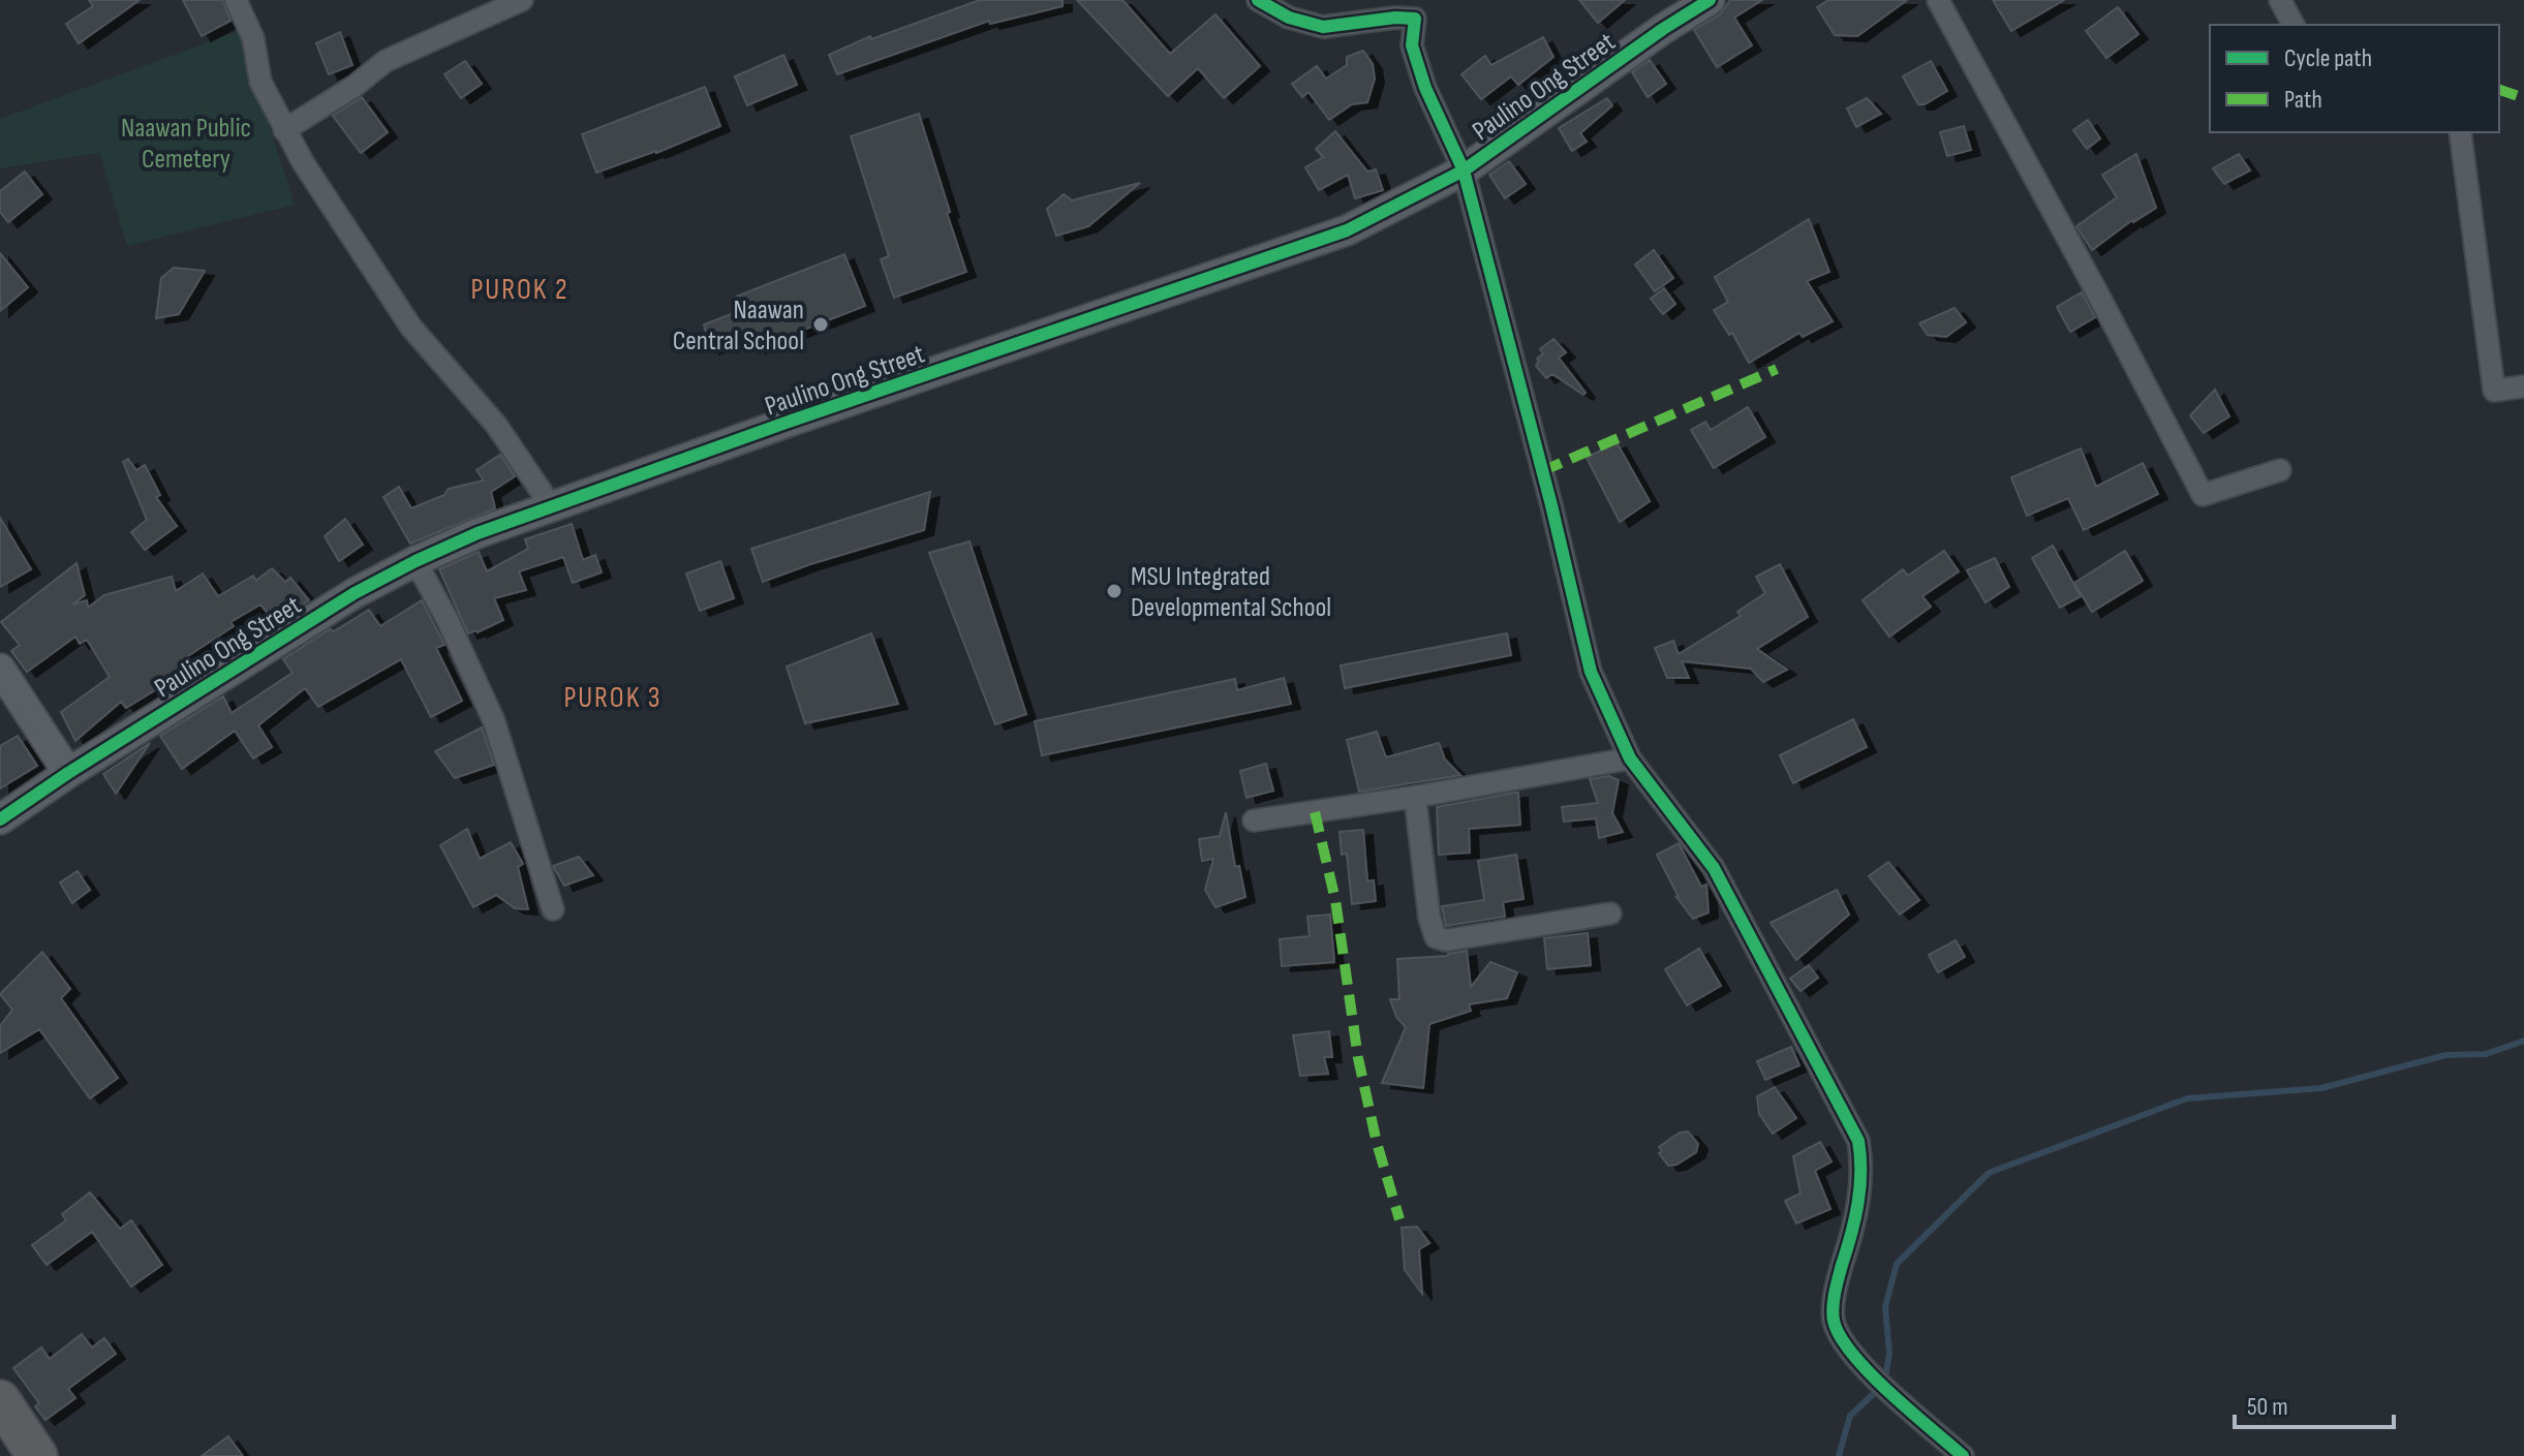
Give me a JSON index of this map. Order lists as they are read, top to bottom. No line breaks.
{"streets":{"street":["Paulino Ong Street"]},"districts":["PUROK 2","PUROK 3"],"parks":["Naawan Public Cemetery"],"places":["Naawan Central School","MSU Integrated Developmental School"],"legend":["Cycle path","Path"],"scale_bar":"50 m"}
